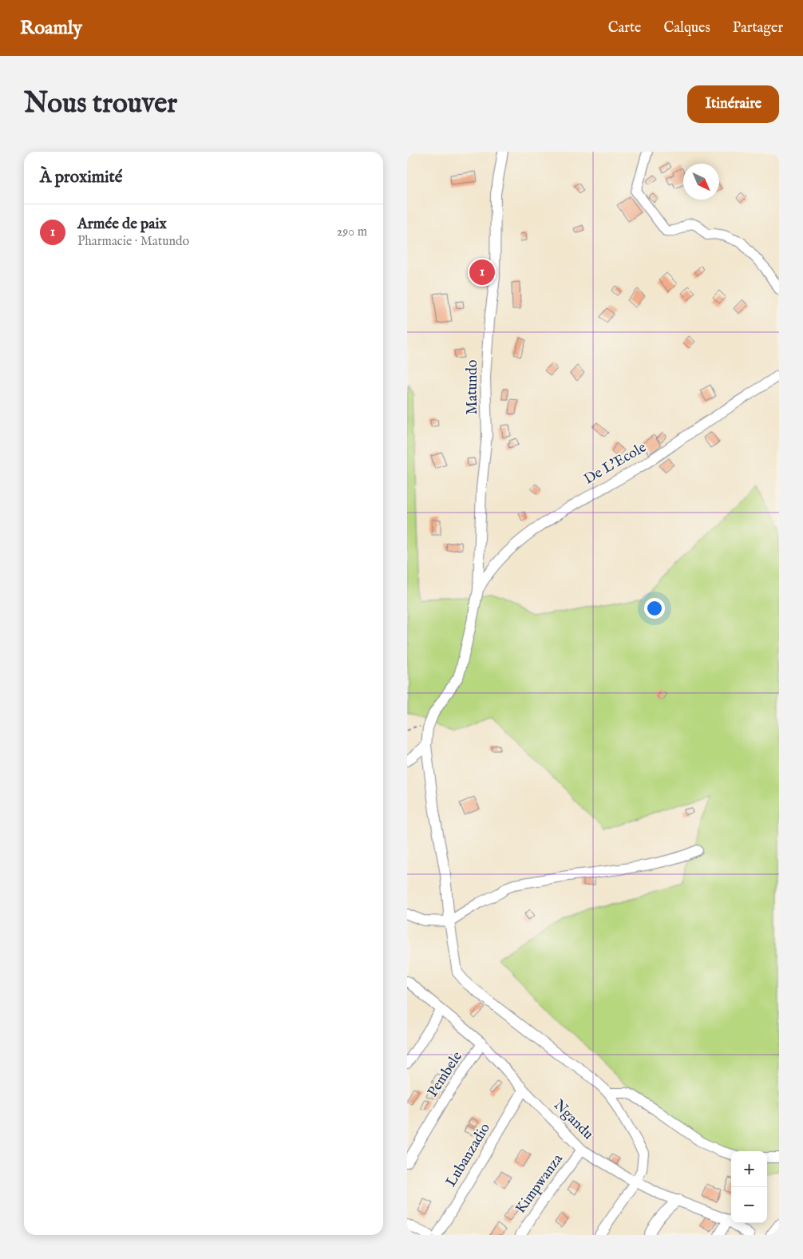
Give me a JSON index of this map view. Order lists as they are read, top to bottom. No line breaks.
{"streets":{"street":["Matundo","De L'Ecole","Pembele","Ngandu","Lubanzadio","Kimpwanza"]},"crossings":[["Matundo","De L'Ecole"],["Matundo","Ngandu"],["Pembele","Ngandu"],["Ngandu","Lubanzadio"],["Ngandu","Kimpwanza"]],"north":"bottom right","page":{"header":"Roamly","nav":["Carte","Calques","Partager"],"buttons":"Itinéraire","title":"Nous trouver","heading":"À proximité","list":[{"mark":"1","name":"Armée de paix","note":"Pharmacie · Matundo","value":"290 m"}],"pins":"1","map_buttons":["+","−"]}}
